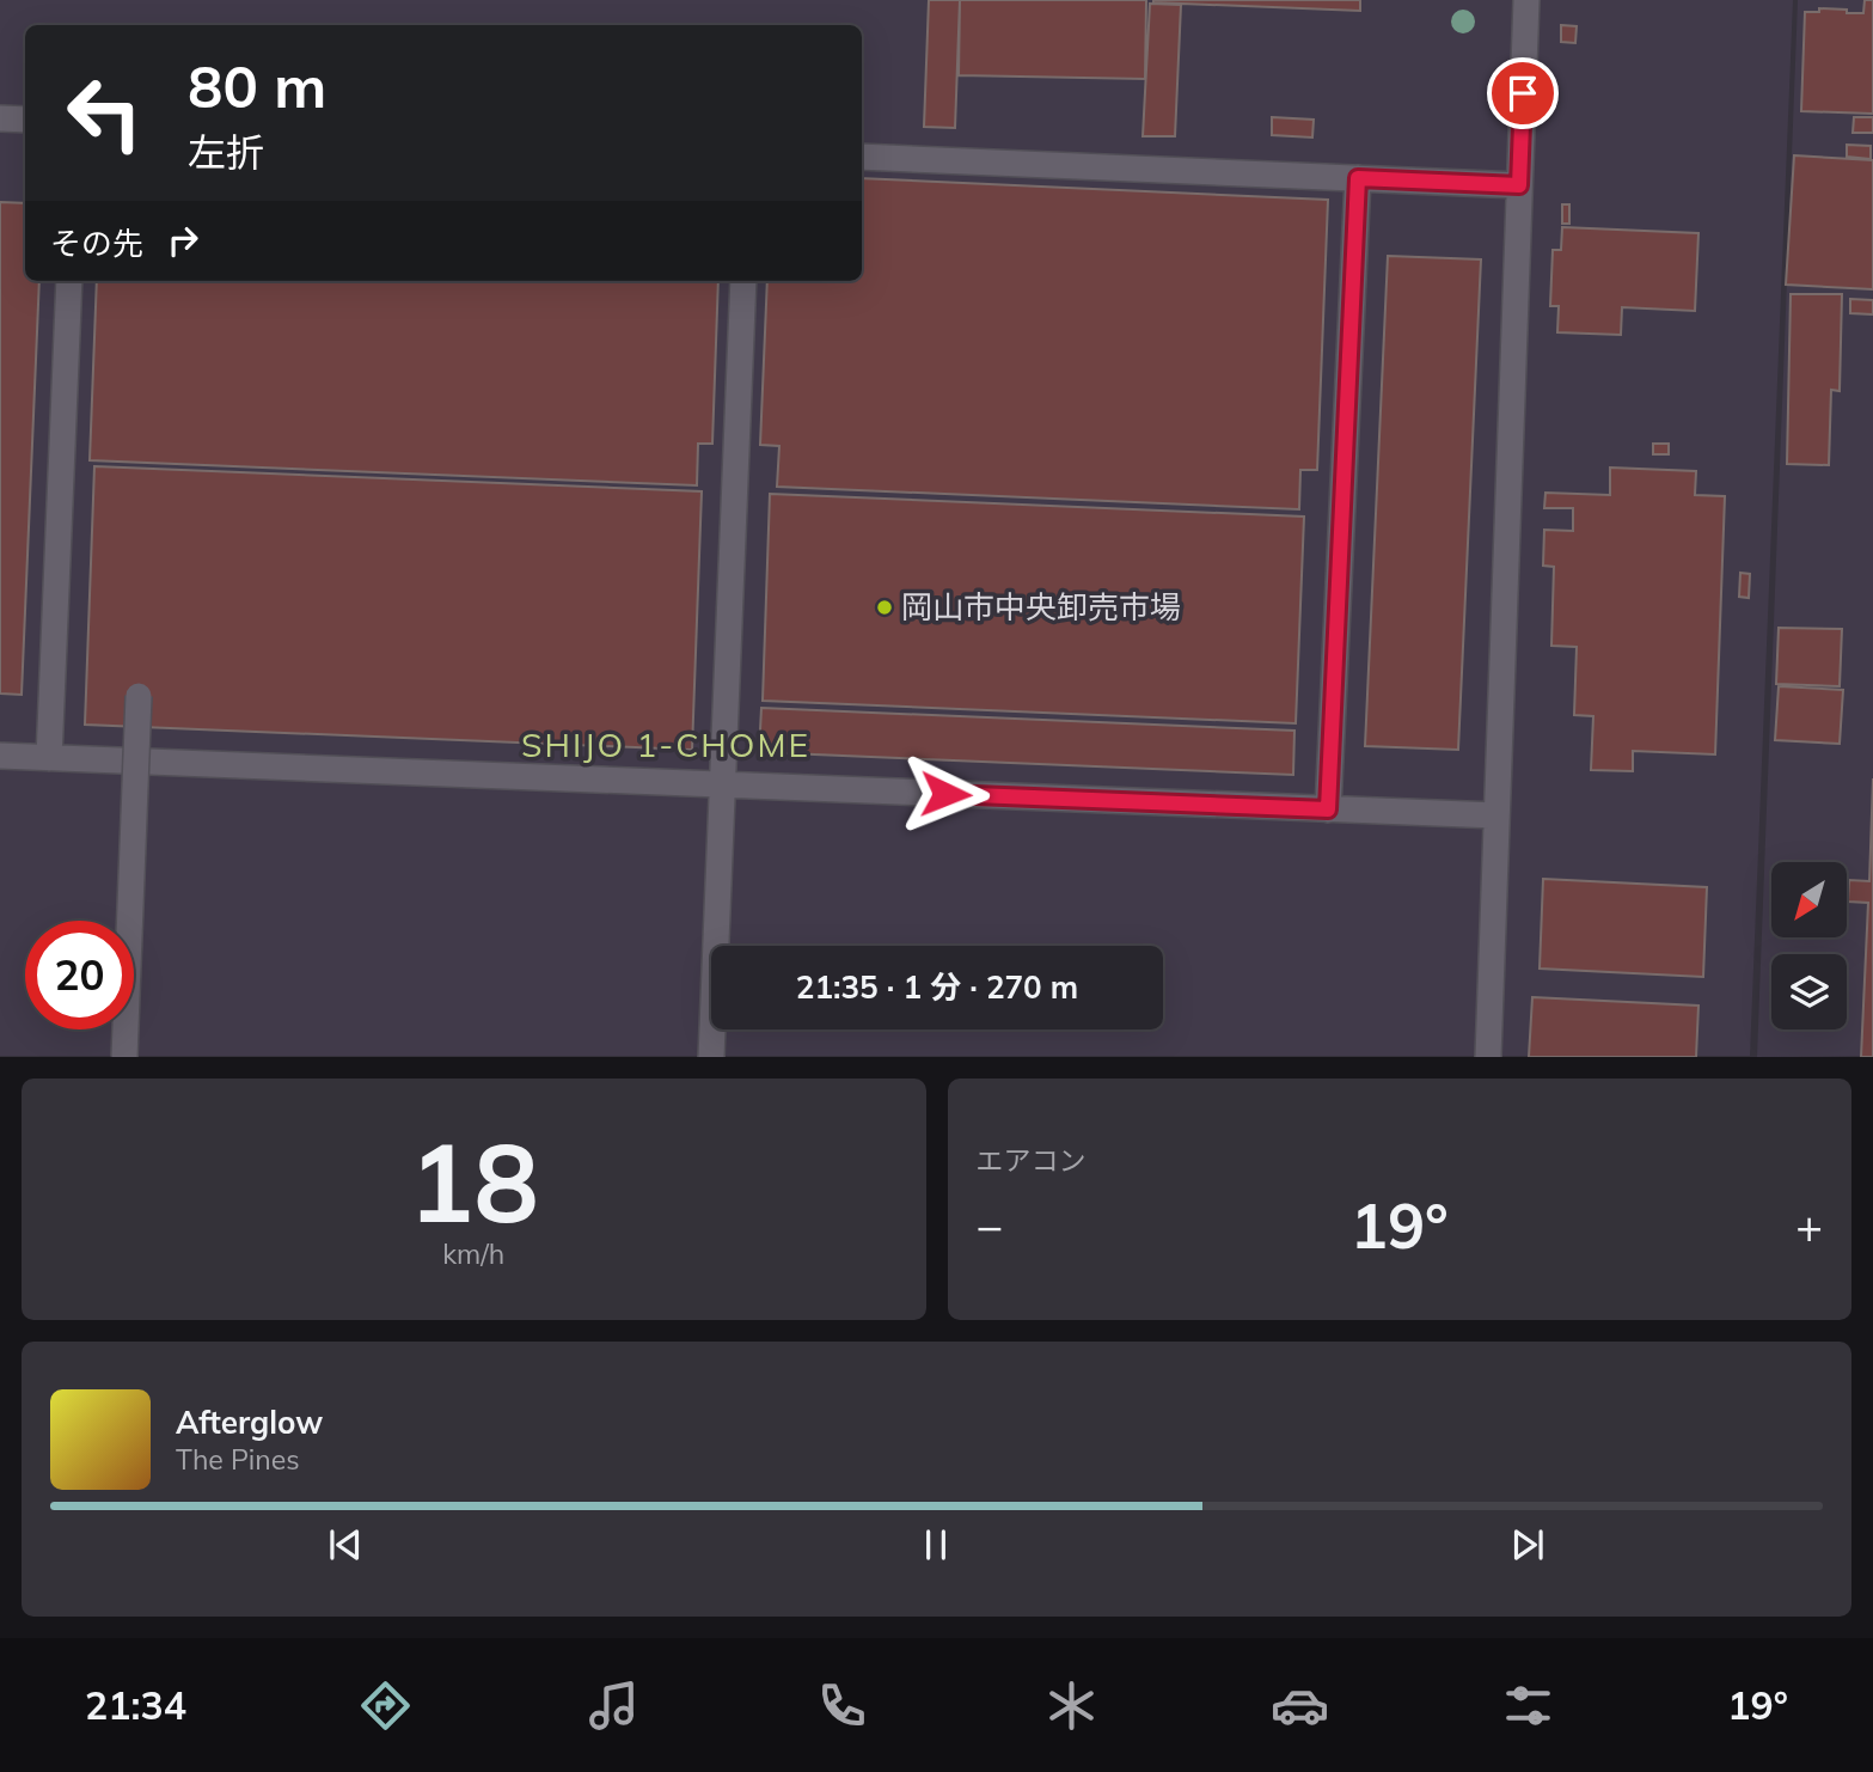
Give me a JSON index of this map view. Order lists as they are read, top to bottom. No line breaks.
{"districts":["SHIJO 1-CHOME"],"places":["岡山市中央卸売市場"],"north":"bottom left","page":{"turn":["80 m","左折"],"then":"その先","limit":"20","trip":"21:35 · 1 分 · 270 m","tile":[["18","km/h"],"エアコン"],"heat":["−","19°","+"],"song":["Afterglow","The Pines"],"tabs":["21:34","19°"]}}
